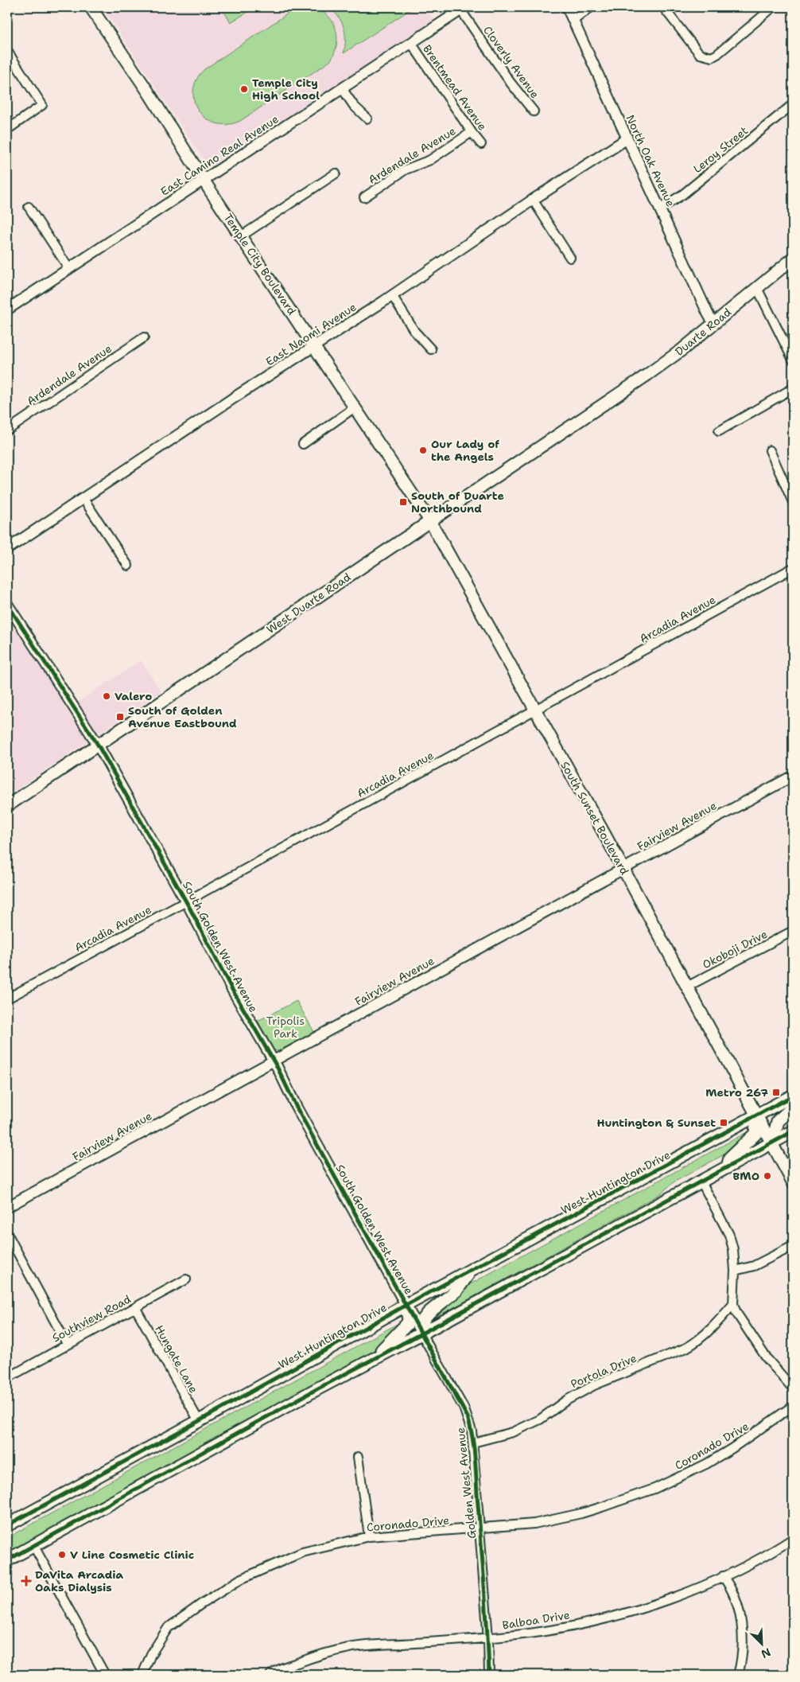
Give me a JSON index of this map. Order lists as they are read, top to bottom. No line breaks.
{"streets":{"main road":["Temple City Boulevard","Duarte Road","West Duarte Road","South Sunset Boulevard","West Huntington Drive"],"street":["Cloverly Avenue","Brentmead Avenue","Leroy Street","East Camino Real Avenue","Ardendale Avenue","North Oak Avenue","East Naomi Avenue","Arcadia Avenue","Fairview Avenue","South Golden West Avenue","Okoboji Drive","Southview Road","Hungate Lane","Portola Drive","Coronado Drive","Golden West Avenue","Balboa Drive"]},"crossings":[["Cloverly Avenue","East Camino Real Avenue"],["Brentmead Avenue","East Camino Real Avenue"],["Brentmead Avenue","Ardendale Avenue"],["Leroy Street","North Oak Avenue"],["East Camino Real Avenue","Temple City Boulevard"],["North Oak Avenue","Duarte Road"],["North Oak Avenue","East Naomi Avenue"],["Temple City Boulevard","East Naomi Avenue"],["Temple City Boulevard","West Duarte Road"],["Temple City Boulevard","South Sunset Boulevard"],["Duarte Road","West Duarte Road"],["West Duarte Road","South Sunset Boulevard"],["West Duarte Road","South Golden West Avenue"],["Arcadia Avenue","South Sunset Boulevard"],["Arcadia Avenue","South Golden West Avenue"],["South Sunset Boulevard","Fairview Avenue"],["South Sunset Boulevard","Okoboji Drive"],["South Sunset Boulevard","West Huntington Drive"],["Fairview Avenue","South Golden West Avenue"],["South Golden West Avenue","West Huntington Drive"],["South Golden West Avenue","Golden West Avenue"],["West Huntington Drive","Hungate Lane"],["West Huntington Drive","Golden West Avenue"],["Southview Road","Hungate Lane"],["Portola Drive","Golden West Avenue"],["Coronado Drive","Golden West Avenue"],["Golden West Avenue","Balboa Drive"]],"parks":["Tripolis Park"],"places":{"other":["Temple City High School","Our Lady of the Angels","Valero","BMO","V Line Cosmetic Clinic"],"transit":["South of Duarte Northbound","South of Golden Avenue Eastbound","Metro 267","Huntington & Sunset"],"health":["DaVita Arcadia Oaks Dialysis"]},"north":"bottom right"}
